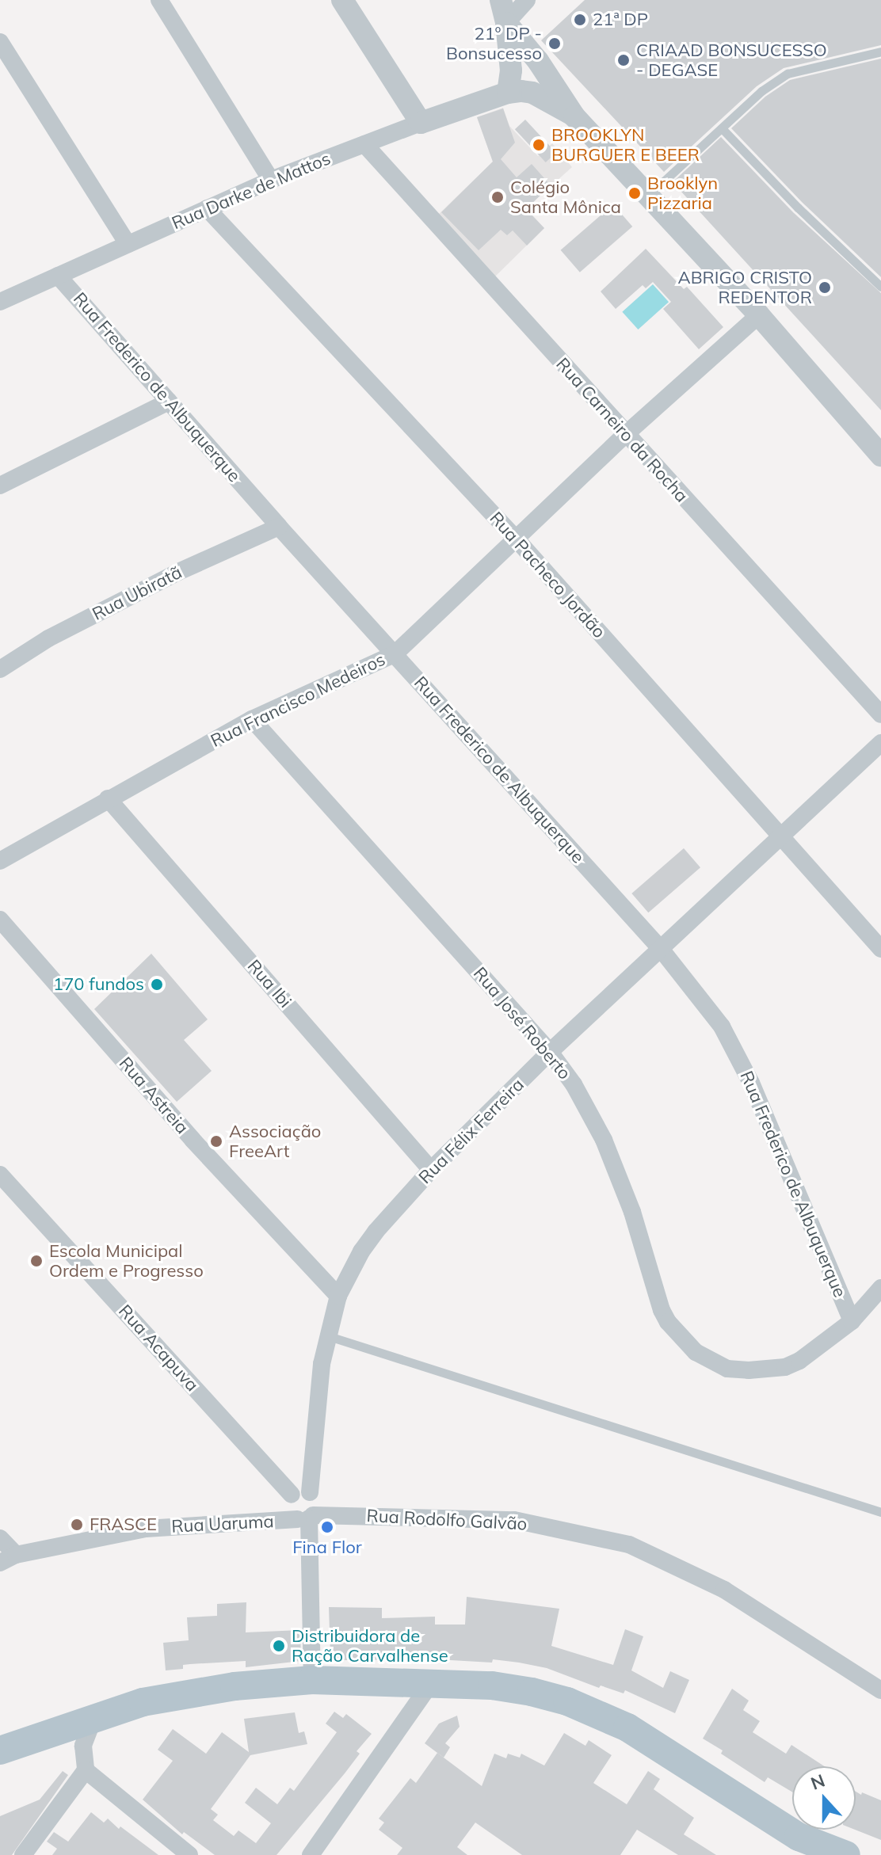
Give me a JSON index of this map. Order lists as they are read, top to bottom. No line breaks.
{"streets":{"street":["Rua Darke de Mattos","Rua Frederico de Albuquerque","Rua Carneiro da Rocha","Rua Pacheco Jordão","Rua Ubiratã","Rua Francisco Medeiros","Rua Ibi","Rua José Roberto","Rua Astreia","Rua Félix Ferreira","Rua Acapuva","Rua Rodolfo Galvão","Rua Uaruma"]},"crossings":[["Rua Darke de Mattos","Rua Frederico de Albuquerque"],["Rua Darke de Mattos","Rua Carneiro da Rocha"],["Rua Darke de Mattos","Rua Pacheco Jordão"],["Rua Frederico de Albuquerque","Rua Ubiratã"],["Rua Frederico de Albuquerque","Rua Francisco Medeiros"],["Rua Frederico de Albuquerque","Rua José Roberto"],["Rua Frederico de Albuquerque","Rua Félix Ferreira"],["Rua Carneiro da Rocha","Rua Francisco Medeiros"],["Rua Pacheco Jordão","Rua Francisco Medeiros"],["Rua Pacheco Jordão","Rua Félix Ferreira"],["Rua Francisco Medeiros","Rua Ibi"],["Rua Francisco Medeiros","Rua José Roberto"],["Rua Ibi","Rua Félix Ferreira"],["Rua José Roberto","Rua Félix Ferreira"],["Rua Astreia","Rua Félix Ferreira"],["Rua Félix Ferreira","Rua Acapuva"],["Rua Félix Ferreira","Rua Rodolfo Galvão"],["Rua Félix Ferreira","Rua Uaruma"],["Rua Acapuva","Rua Rodolfo Galvão"],["Rua Acapuva","Rua Uaruma"],["Rua Rodolfo Galvão","Rua Uaruma"]],"places":["21ª DP","21º DP - Bonsucesso","CRIAAD BONSUCESSO - DEGASE","BROOKLYN BURGUER E BEER","Brooklyn Pizzaria","Colégio Santa Mônica","ABRIGO CRISTO REDENTOR","170 fundos","Associação FreeArt","Escola Municipal Ordem e Progresso","FRASCE","Fina Flor","Distribuidora de Ração Carvalhense"],"north":"top"}
